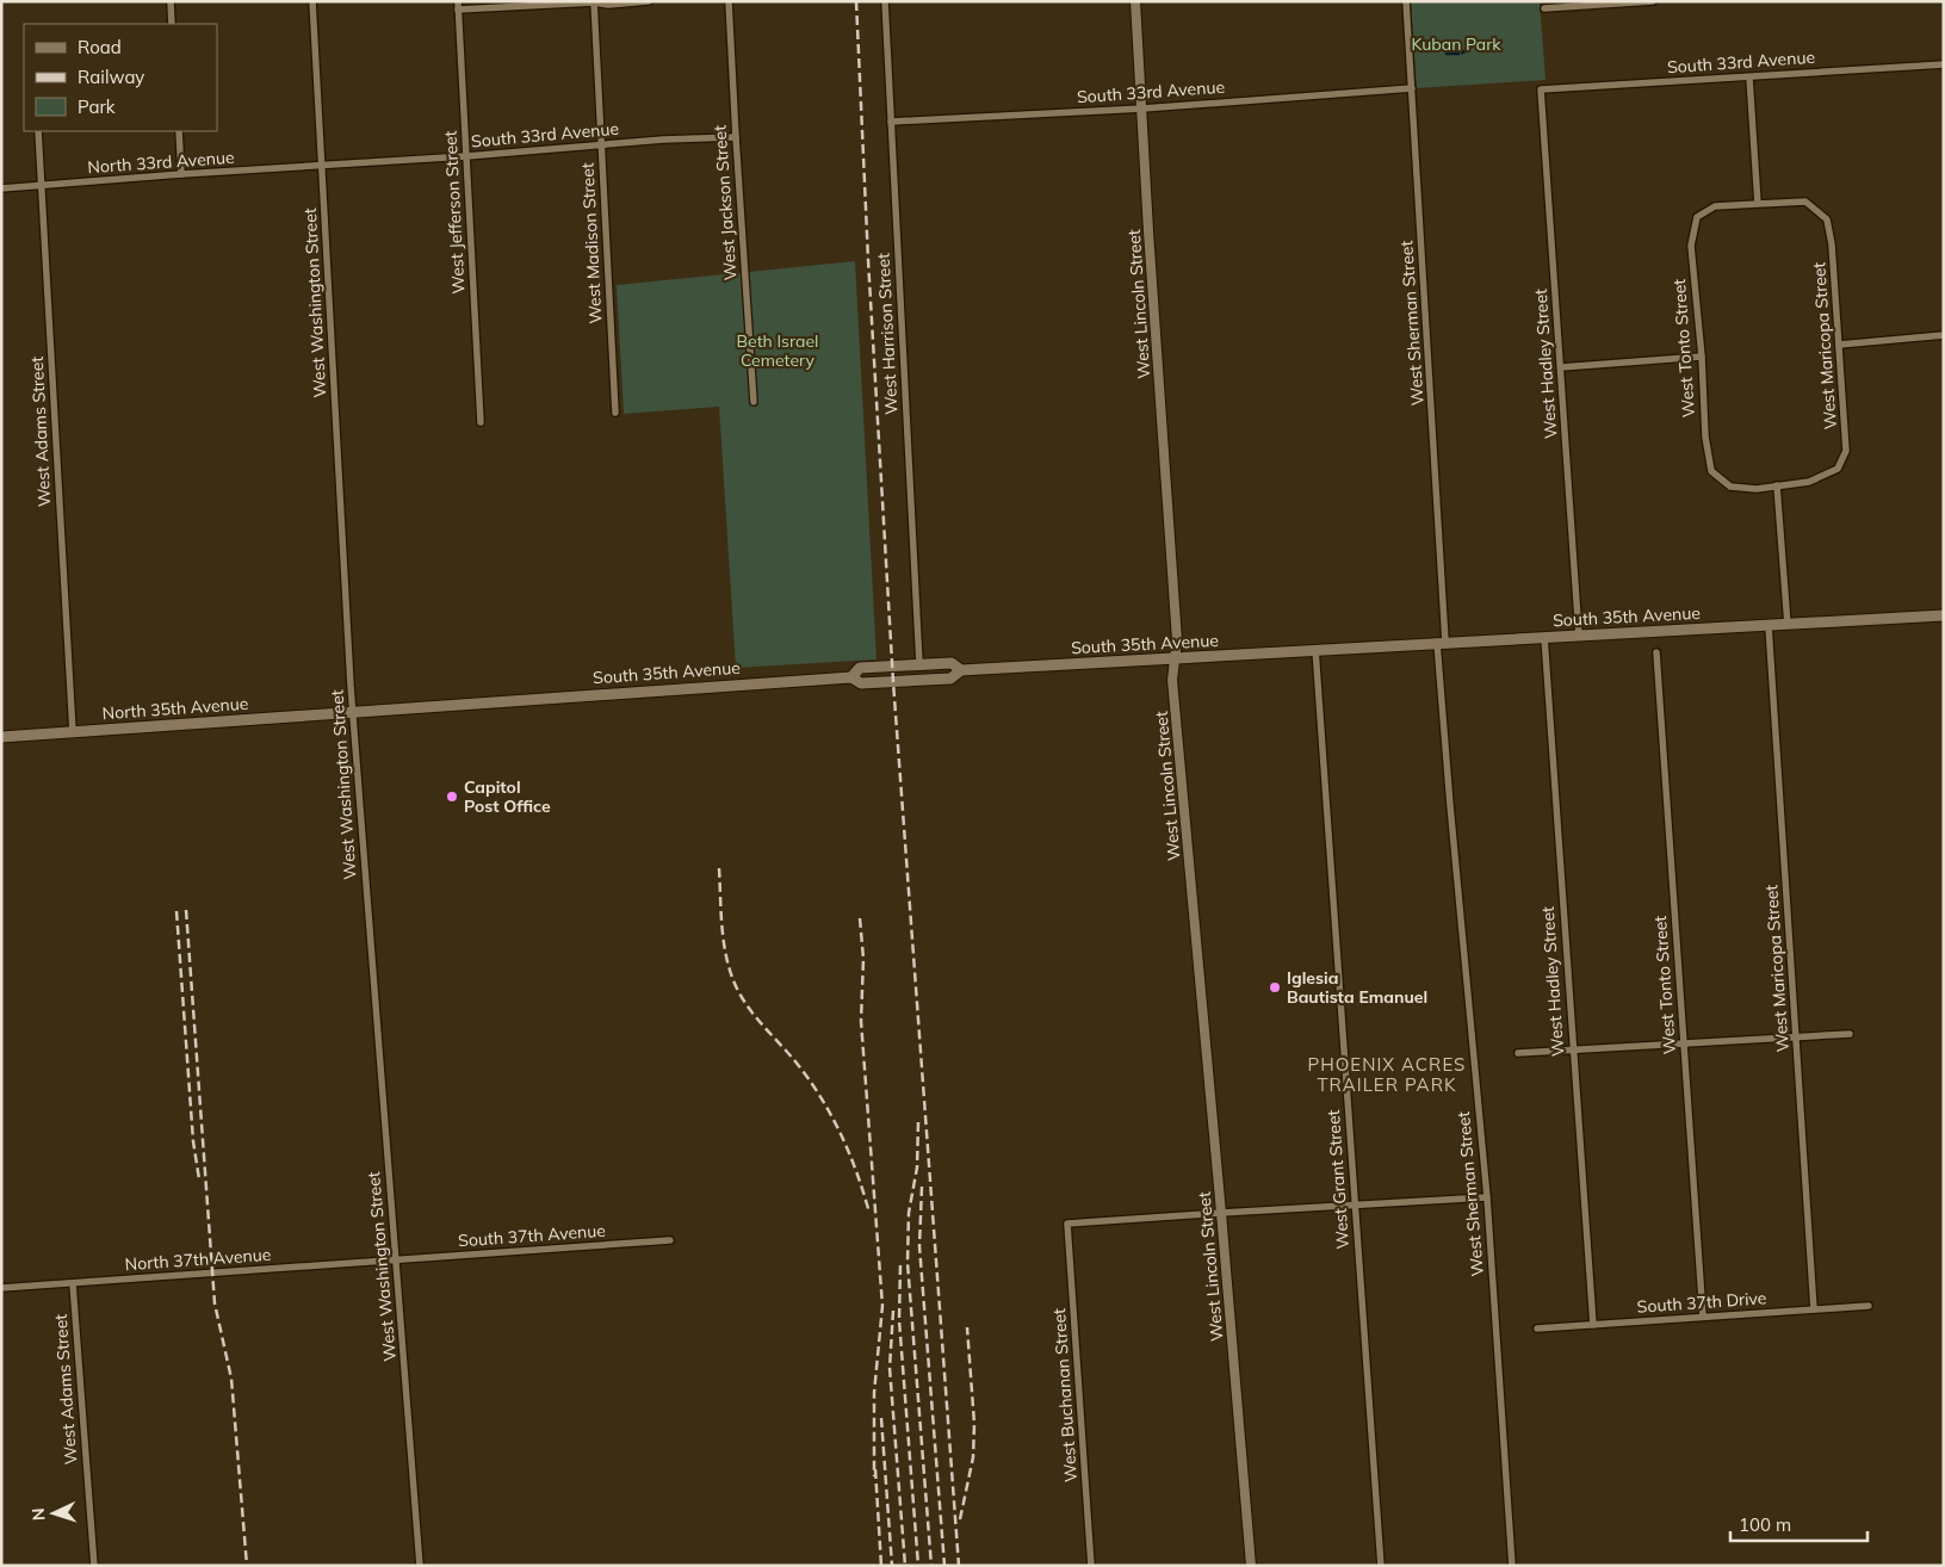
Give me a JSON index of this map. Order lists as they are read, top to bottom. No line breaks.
{"streets":{"main road":["South 35th Avenue","North 35th Avenue"],"street":["South 33rd Avenue","North 33rd Avenue","West Jackson Street","West Jefferson Street","West Madison Street","West Washington Street","West Lincoln Street","West Sherman Street","West Harrison Street","West Maricopa Street","West Tonto Street","West Hadley Street","West Adams Street","West Grant Street","South 37th Avenue","North 37th Avenue","South 37th Drive","West Buchanan Street"]},"crossings":[["South 33rd Avenue","North 33rd Avenue"],["South 33rd Avenue","West Jackson Street"],["South 33rd Avenue","West Jefferson Street"],["South 33rd Avenue","West Madison Street"],["South 33rd Avenue","West Washington Street"],["South 33rd Avenue","West Lincoln Street"],["South 33rd Avenue","West Sherman Street"],["South 33rd Avenue","West Harrison Street"],["South 33rd Avenue","West Hadley Street"],["North 33rd Avenue","West Washington Street"],["North 33rd Avenue","West Adams Street"],["West Washington Street","South 35th Avenue"],["West Washington Street","North 35th Avenue"],["West Washington Street","South 37th Avenue"],["West Washington Street","North 37th Avenue"],["West Lincoln Street","South 35th Avenue"],["West Lincoln Street","West Buchanan Street"],["West Sherman Street","South 35th Avenue"],["West Maricopa Street","West Tonto Street"],["West Maricopa Street","South 35th Avenue"],["West Maricopa Street","South 37th Drive"],["West Tonto Street","South 37th Drive"],["West Hadley Street","South 35th Avenue"],["West Hadley Street","South 37th Drive"],["West Adams Street","North 35th Avenue"],["West Adams Street","North 37th Avenue"],["South 35th Avenue","North 35th Avenue"],["South 35th Avenue","West Grant Street"],["South 37th Avenue","North 37th Avenue"]],"districts":["PHOENIX ACRES TRAILER PARK"],"parks":["Kuban Park","Beth Israel Cemetery"],"places":["Capitol Post Office","Iglesia Bautista Emanuel"],"legend":["Road","Railway","Park"],"scale_bar":"100 m","north":"left"}
